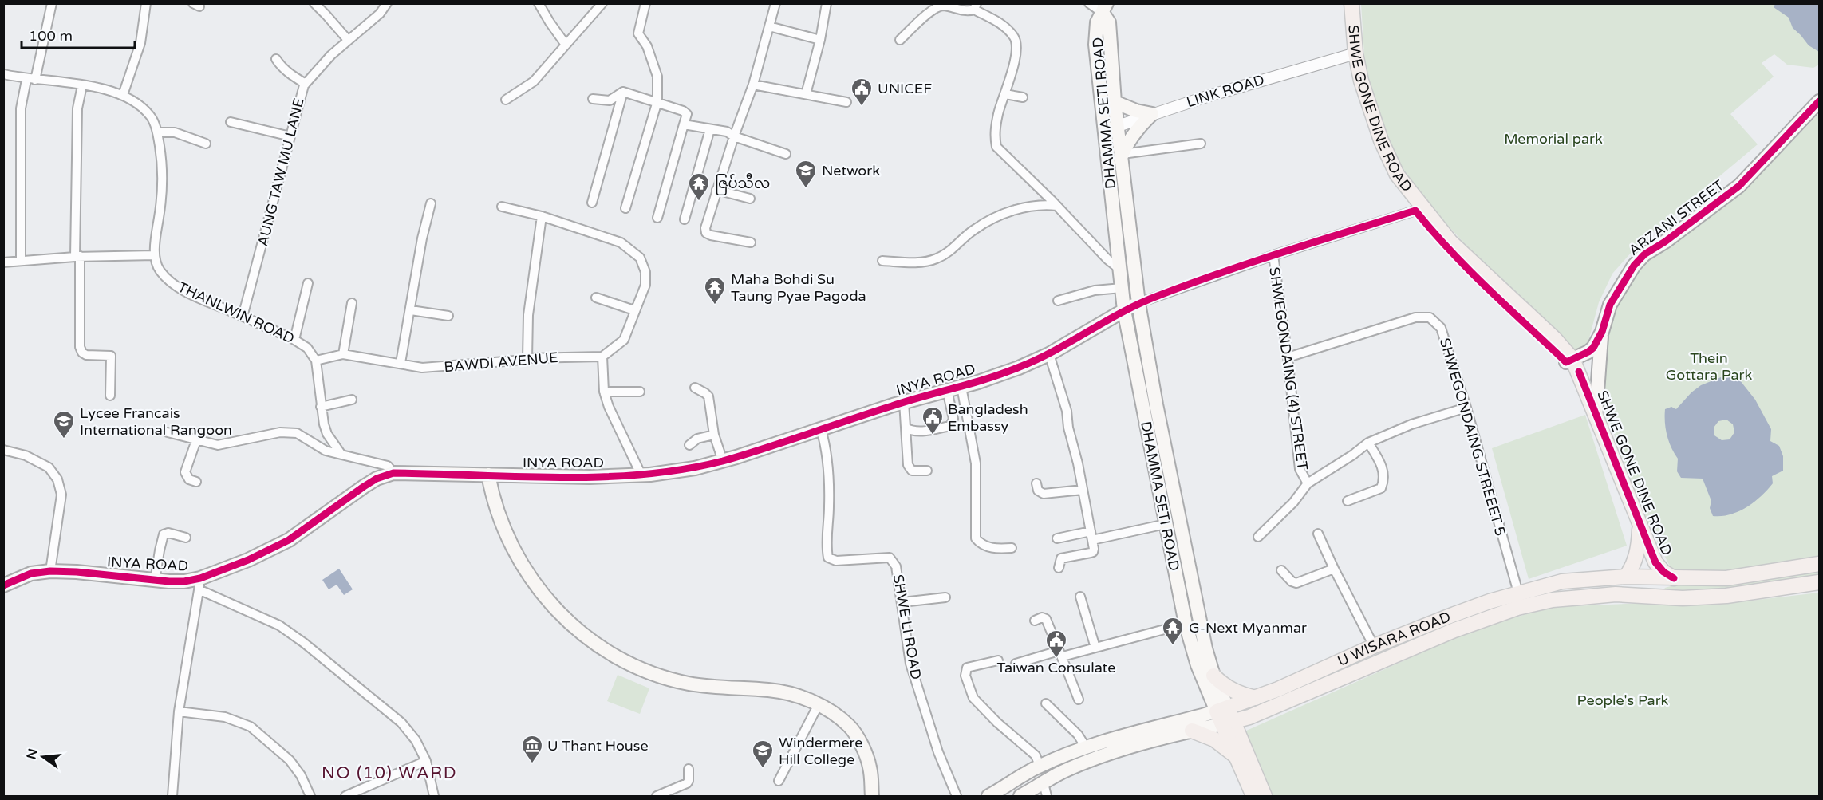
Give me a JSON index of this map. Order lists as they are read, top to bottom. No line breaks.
{"streets":{"main road":["SHWE GONE DINE ROAD","DHAMMA SETI ROAD","ARZANI STREET","INYA ROAD","U WISARA ROAD"],"street":["LINK ROAD","AUNG TAW MU LANE","THANLWIN ROAD","BAWDI AVENUE","SHWEGONDAING (4) STREET","SHWEGONDAING STREEET 5","SHWE LI ROAD"]},"crossings":[["LINK ROAD","SHWE GONE DINE ROAD"],["LINK ROAD","DHAMMA SETI ROAD"],["SHWE GONE DINE ROAD","ARZANI STREET"],["SHWE GONE DINE ROAD","U WISARA ROAD"],["DHAMMA SETI ROAD","INYA ROAD"],["DHAMMA SETI ROAD","U WISARA ROAD"],["AUNG TAW MU LANE","THANLWIN ROAD"],["THANLWIN ROAD","BAWDI AVENUE"],["SHWEGONDAING (4) STREET","SHWEGONDAING STREEET 5"],["INYA ROAD","SHWE LI ROAD"],["SHWEGONDAING STREEET 5","U WISARA ROAD"]],"districts":["NO (10) WARD"],"parks":["Memorial park","Thein Gottara Park","People's Park"],"places":{"public building":["UNICEF","Bangladesh Embassy","Taiwan Consulate"],"school or university":["Network","Lycee Francais International Rangoon","Windermere Hill College"],"temple":["ဇြပ်သီလ","Maha Bohdi Su Taung Pyae Pagoda","G-Next Myanmar"],"museum":["U Thant House"]},"scale_bar":"100 m","north":"left"}
